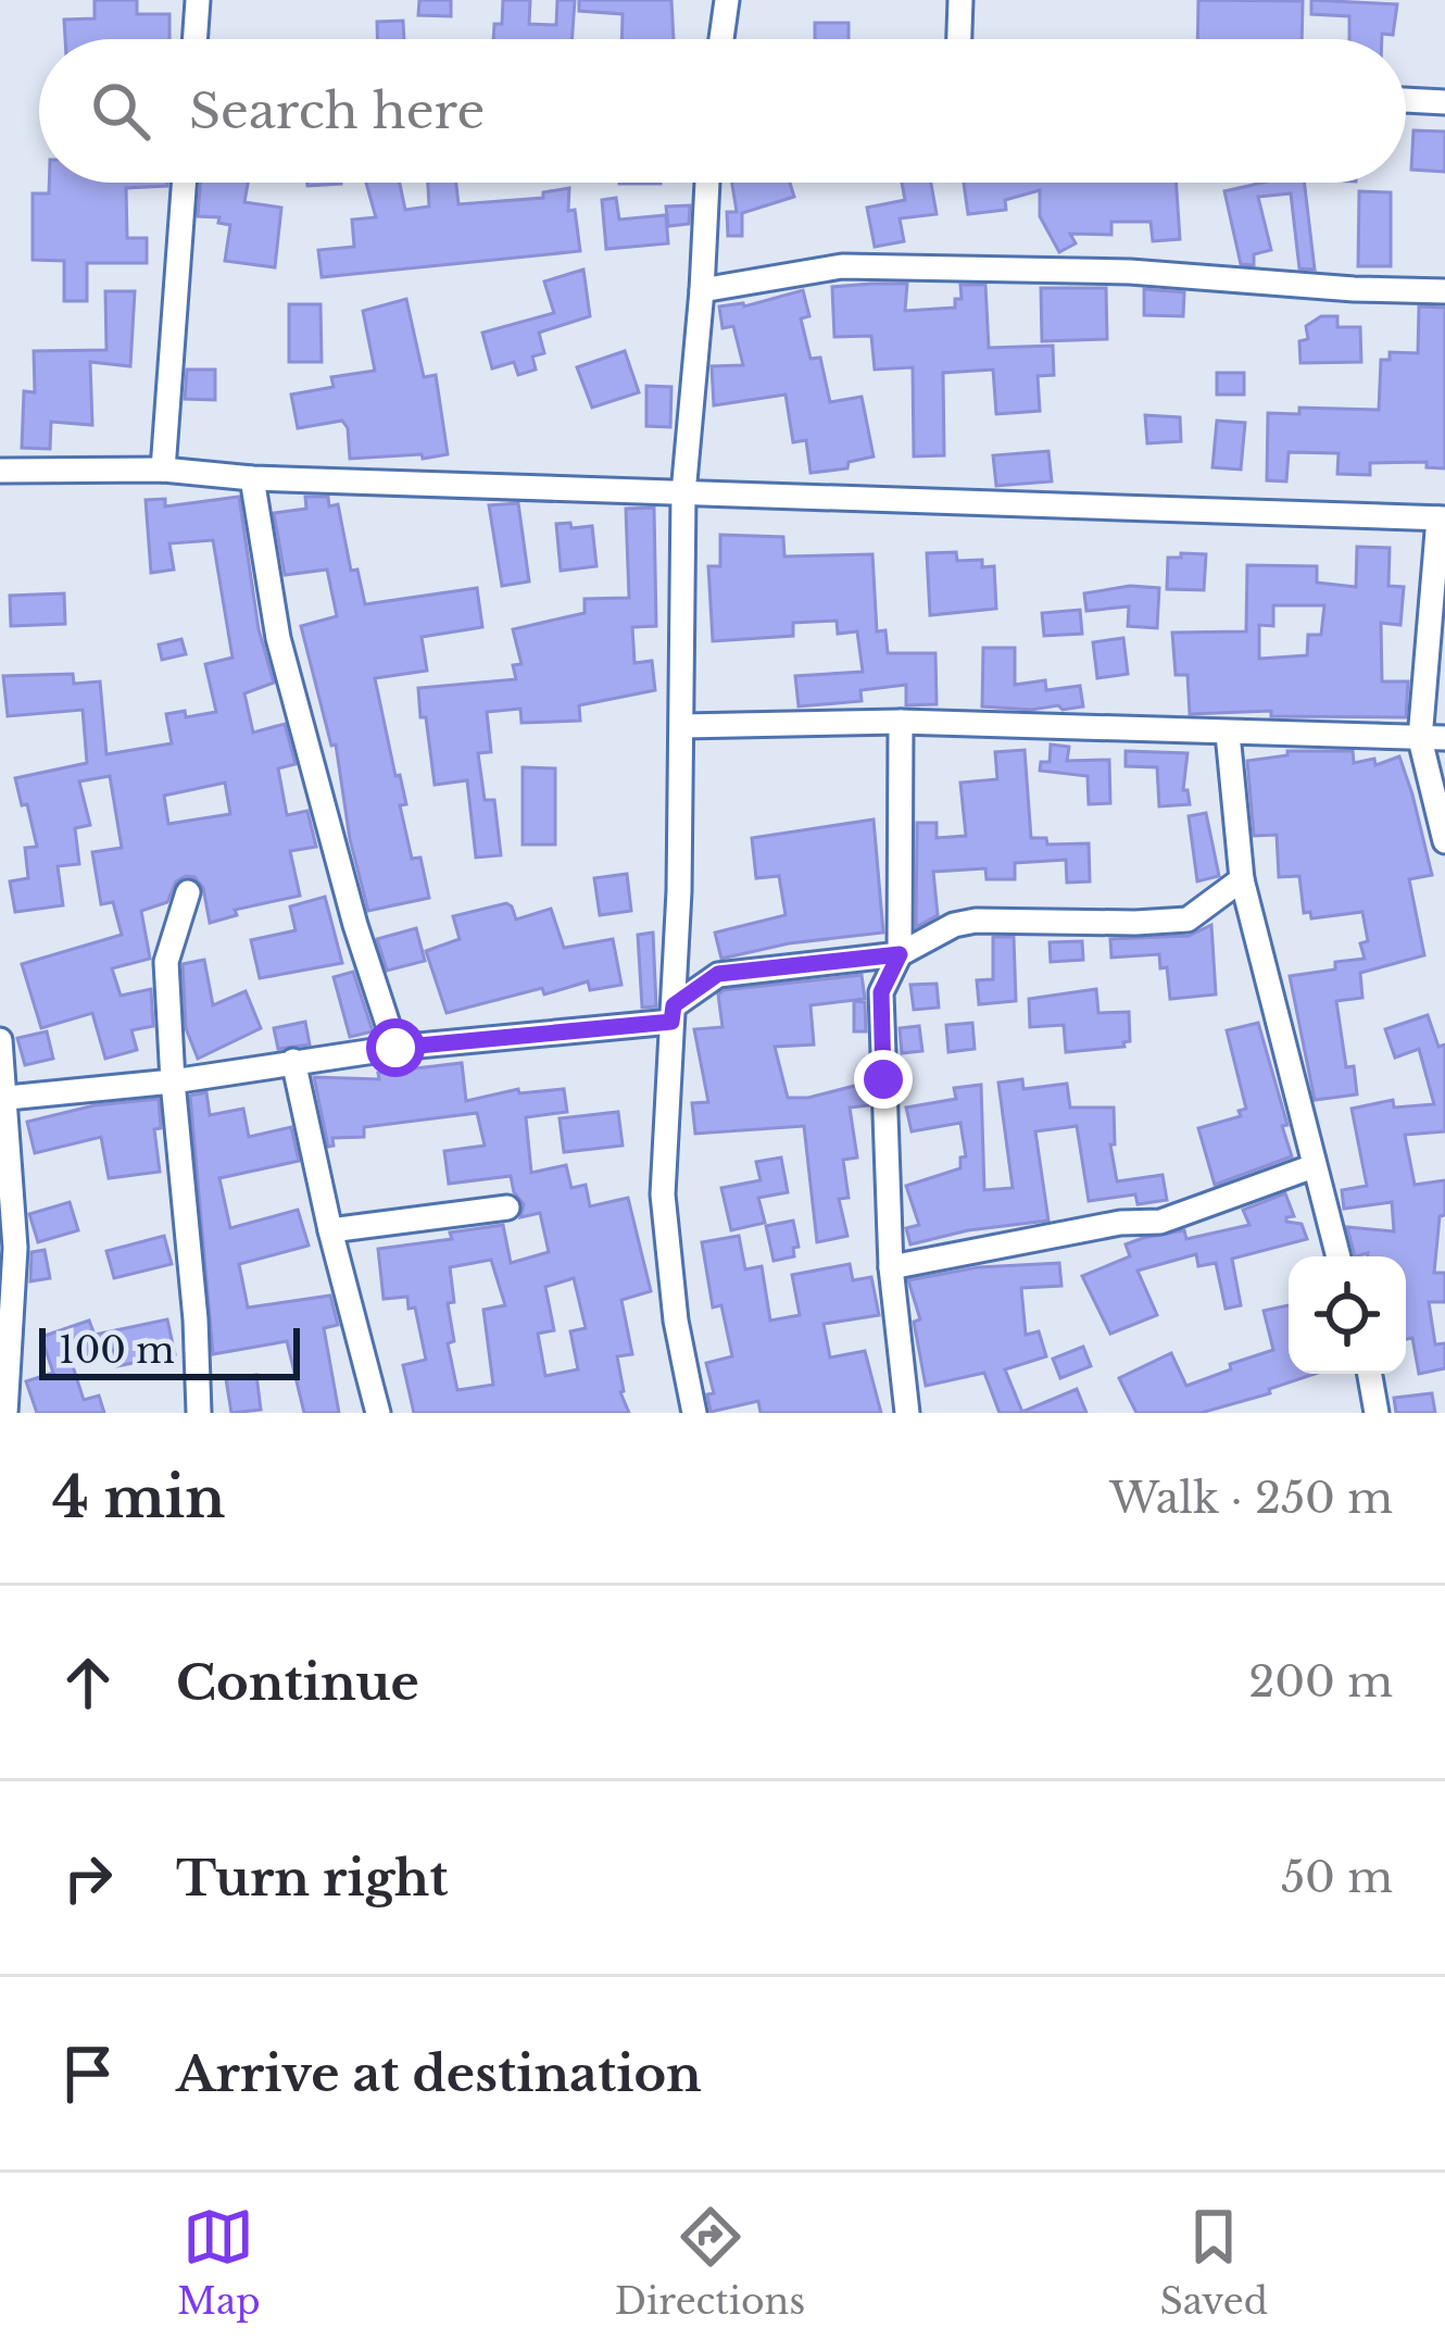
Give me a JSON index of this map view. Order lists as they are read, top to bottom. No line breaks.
{"scale_bar":"100 m","page":{"search":"Search here","scale":"100 m","heading":["4 min","Walk · 250 m"],"list":[["Continue","200 m"],["Turn right","50 m"],"Arrive at destination"],"nav":["Map","Directions","Saved"]}}
